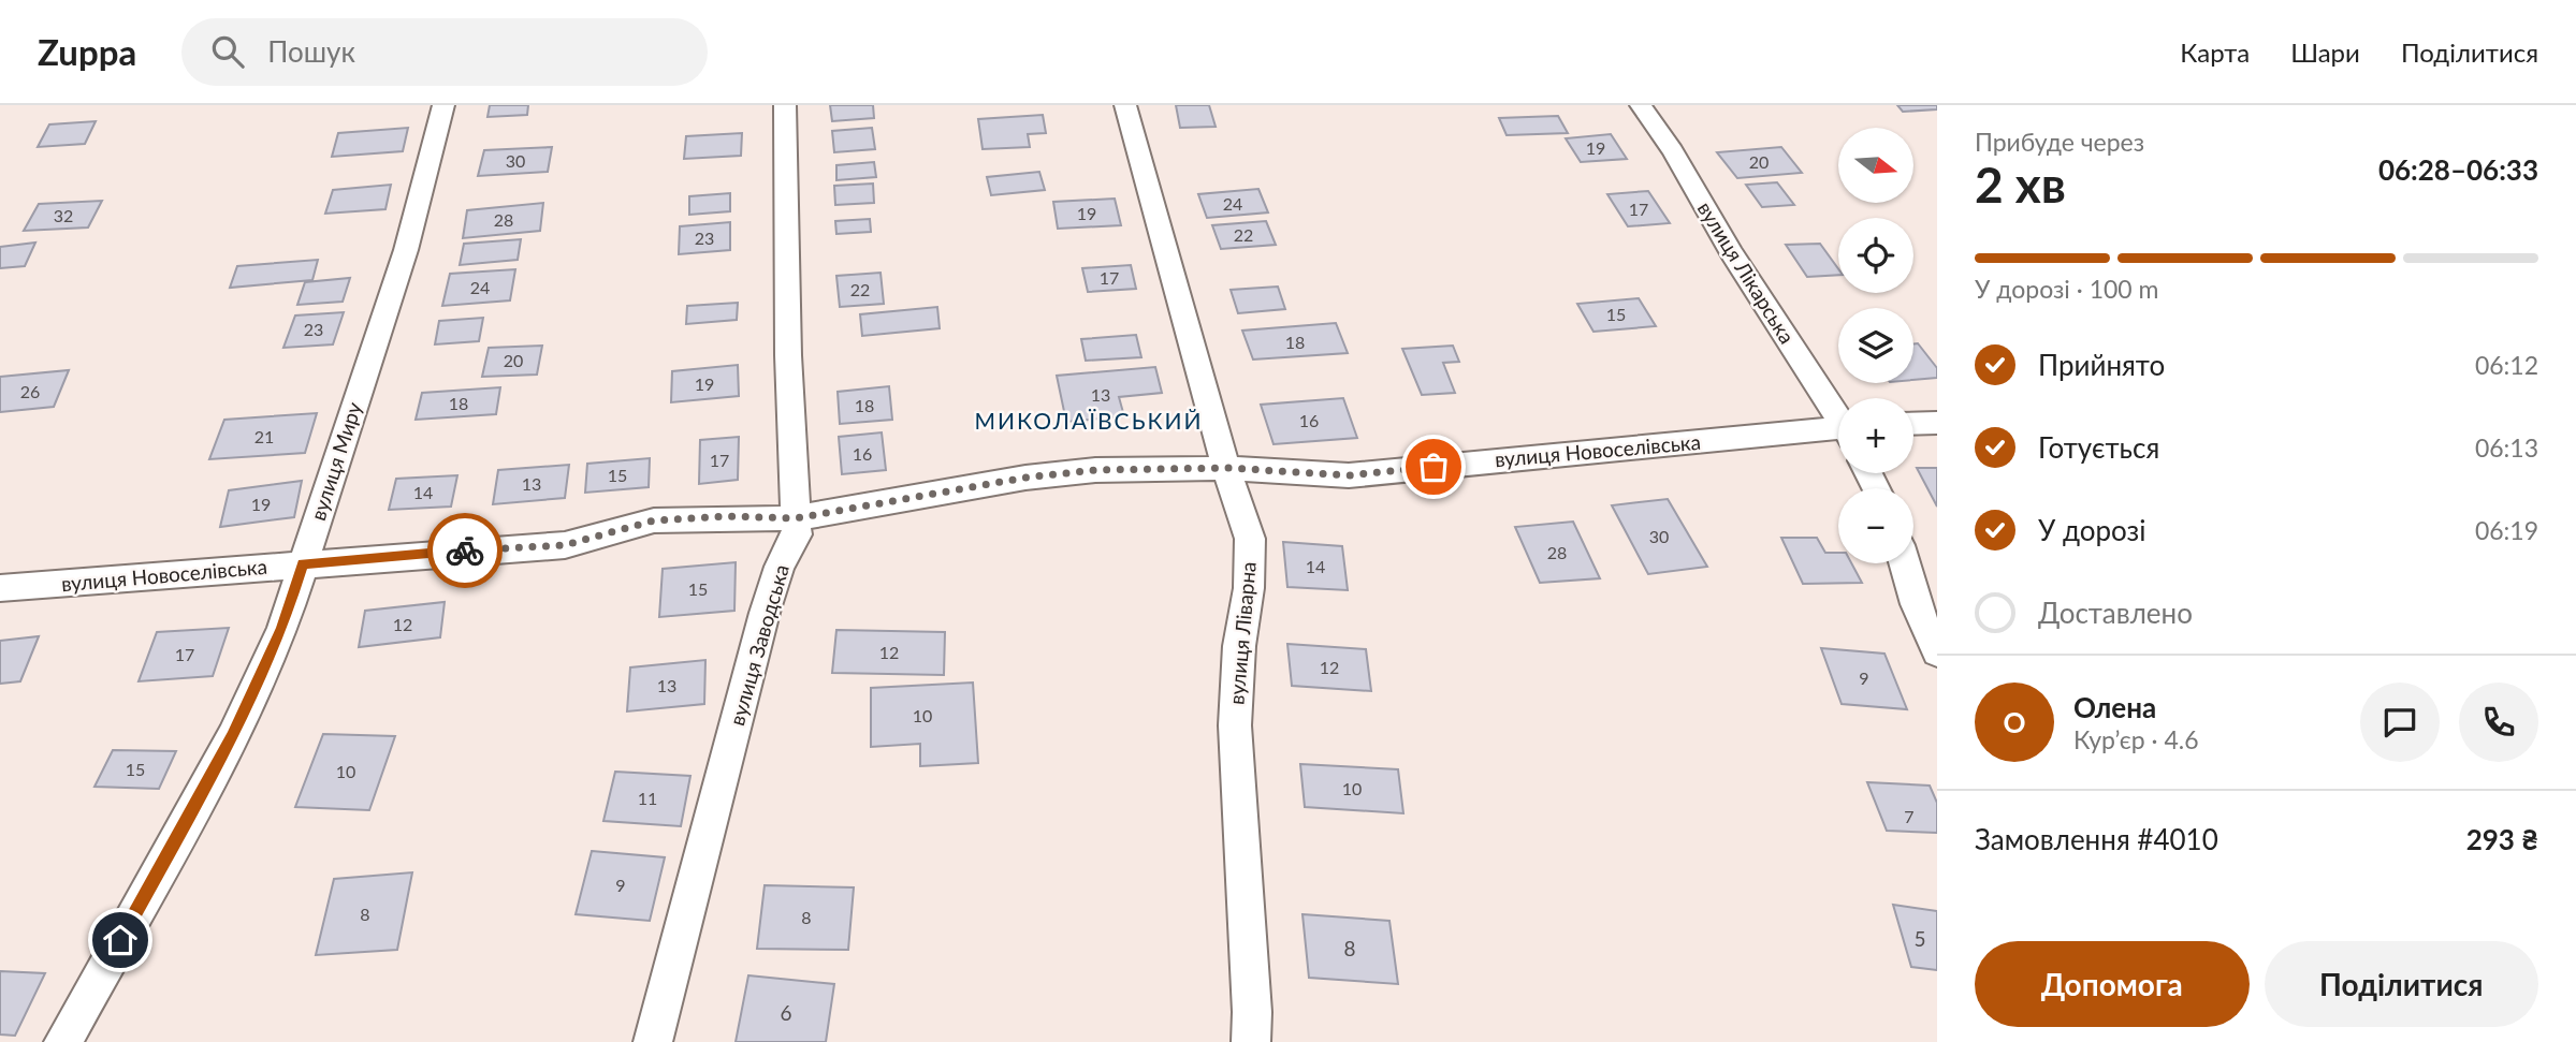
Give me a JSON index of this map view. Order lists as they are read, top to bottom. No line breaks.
{"streets":{"street":["вулиця Лікарська","вулиця Новоселівська","вулиця Миру","вулиця Ліварна","вулиця Заводська"]},"crossings":[["вулиця Новоселівська","вулиця Миру"],["вулиця Новоселівська","вулиця Ліварна"],["вулиця Новоселівська","вулиця Заводська"]],"districts":["МИКОЛАЇВСЬКИЙ"],"house_numbers":["19","30","20","24","17","19","32","28","22","23","17","24","22","15","23","18","20","19","26","13","18","18","16","21","16","17","15","13","14","19","30","28","14","15","12","12","17","12","9","13","10","15","10","10","11","7","9","8","8","5","8","6"],"north":"right","page":{"header":"Zuppa","search":"Пошук","nav":["Карта","Шари","Поділитися"],"heading":["2 хв","Прибуде через","06:28–06:33"],"panel":["Олена","Кур’єр · 4.6","Замовлення #4010","293 ₴"],"map_buttons":["+","−"],"bar":"У дорозі · 100 m","list":[["Прийнято","06:12"],["Готується","06:13"],["У дорозі","06:19"],"Доставлено"],"round":"О","buttons":["Допомога","Поділитися"]}}
